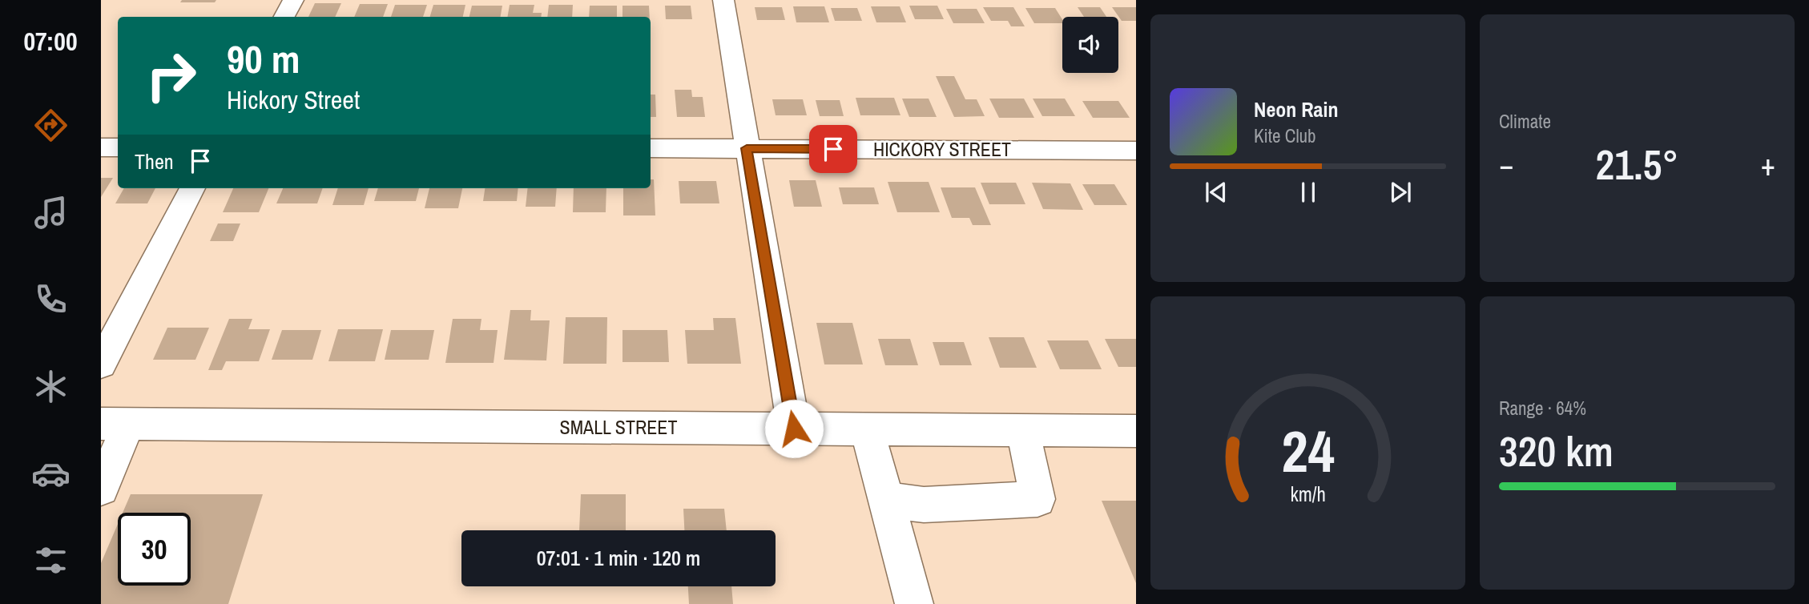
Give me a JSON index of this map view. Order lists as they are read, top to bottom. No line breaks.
{"streets":{"street":["HICKORY STREET","SMALL STREET"]},"page":{"tabs":"07:00","tile":["Climate",["Range · 64%","320 km"]],"turn":["90 m","Hickory Street"],"song":["Neon Rain","Kite Club"],"then":"Then","heat":["−","21.5°","+"],"limit":"30","trip":"07:01 · 1 min · 120 m","gauge":["24","km/h"]}}
